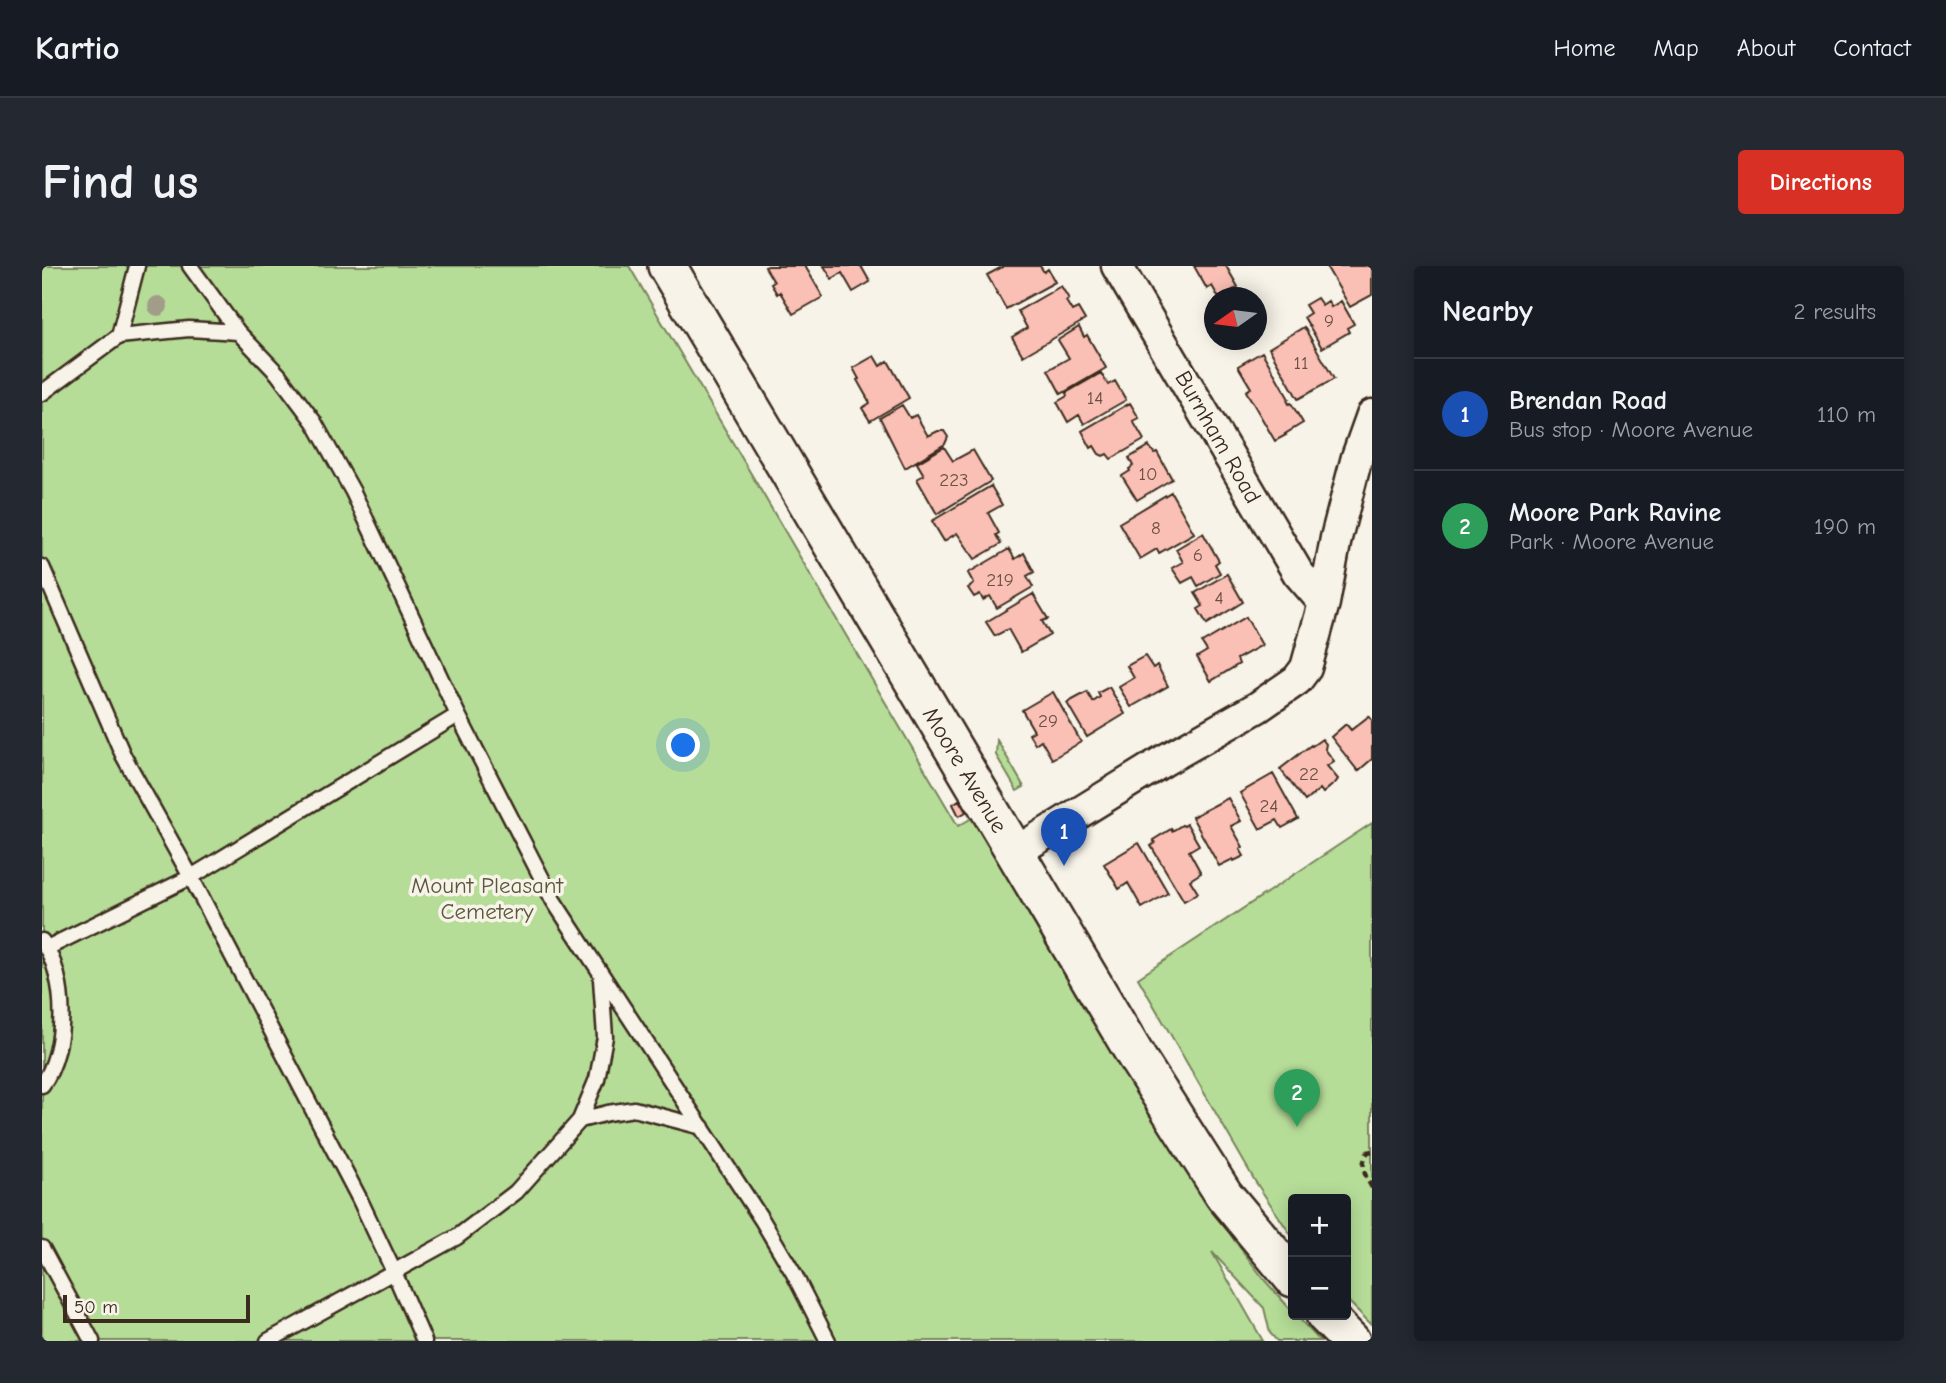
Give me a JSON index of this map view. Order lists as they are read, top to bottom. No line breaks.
{"streets":{"street":["Burnham Road","Moore Avenue"]},"parks":["Mount Pleasant Cemetery"],"house_numbers":["9","11","14","10","223","8","6","219","4","29","22","24"],"scale_bar":"50 m","north":"left","page":{"header":"Kartio","nav":["Home","Map","About","Contact"],"buttons":"Directions","title":"Find us","heading":["Nearby","2 results"],"list":[{"mark":"1","name":"Brendan Road","note":"Bus stop · Moore Avenue","value":"110 m"},{"mark":"2","name":"Moore Park Ravine","note":"Park · Moore Avenue","value":"190 m"}],"pins":["1","2"],"map_buttons":["+","−"],"scale":"50 m"}}
